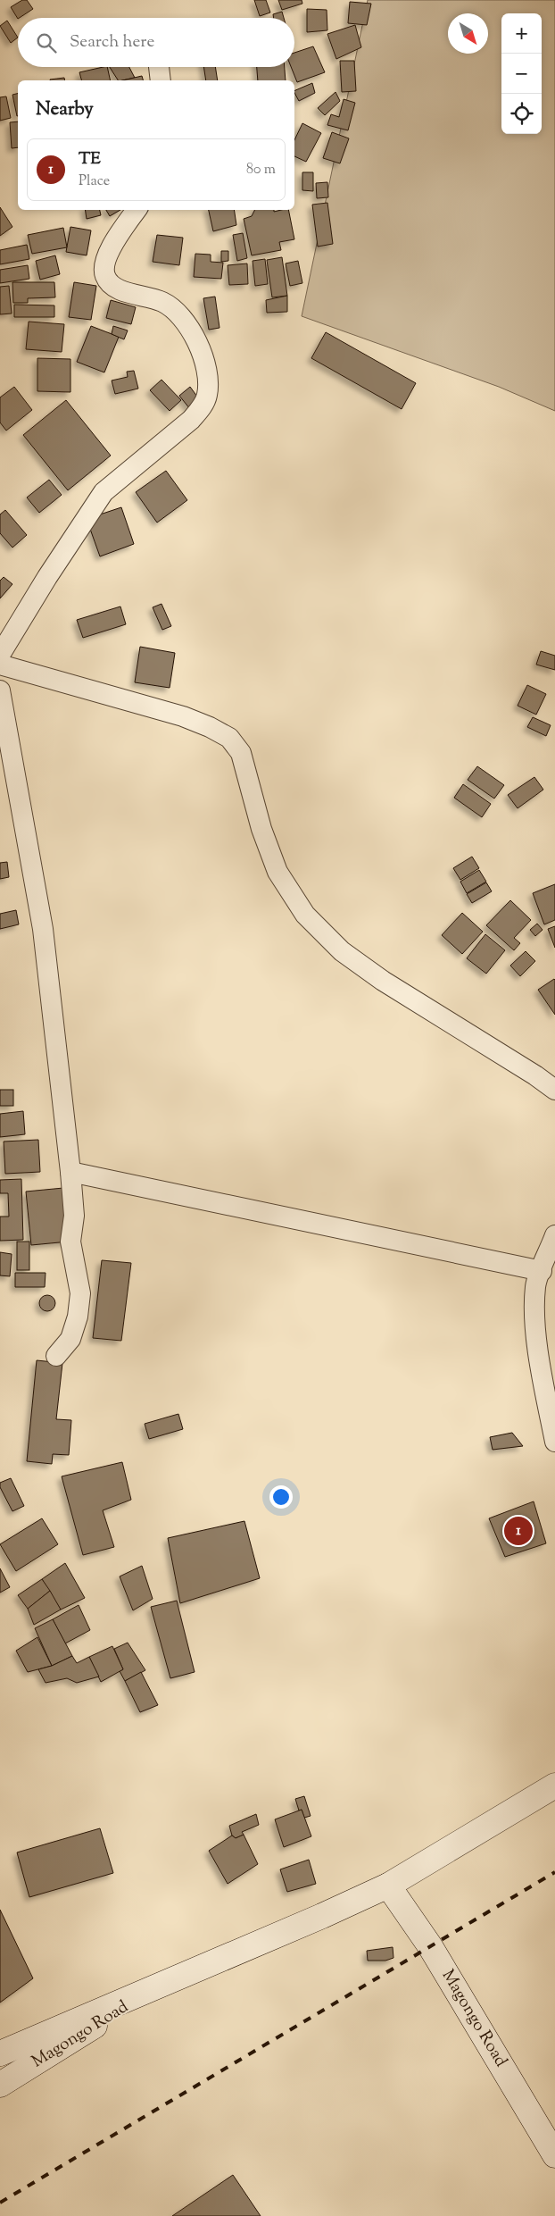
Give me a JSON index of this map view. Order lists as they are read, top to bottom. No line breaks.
{"streets":{"main road":["Magongo Road"]},"north":"bottom right","page":{"map_buttons":["+","−"],"search":"Search here","heading":"Nearby","list":[{"mark":"1","name":"TE","note":"Place","value":"80 m"}],"pins":"1"}}
